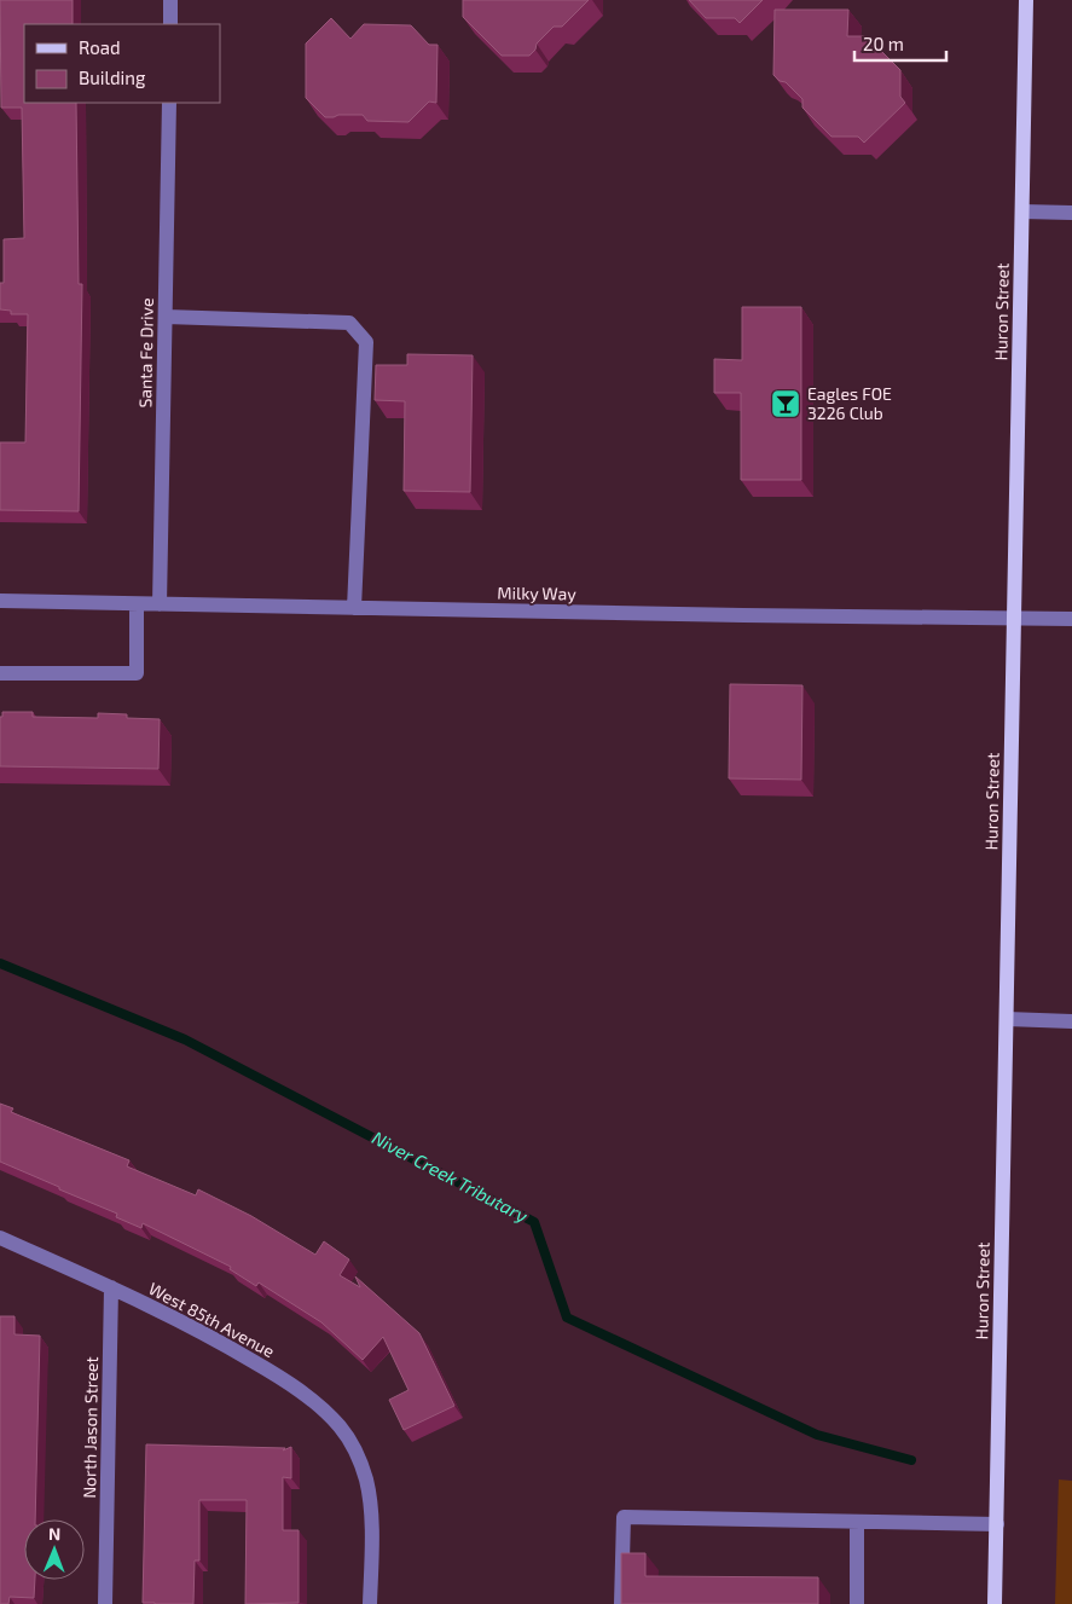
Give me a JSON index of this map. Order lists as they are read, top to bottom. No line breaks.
{"streets":{"main road":["Huron Street"],"street":["Santa Fe Drive","Milky Way","West 85th Avenue","North Jason Street"]},"crossings":[["Huron Street","Milky Way"],["Santa Fe Drive","Milky Way"],["West 85th Avenue","North Jason Street"]],"water":["Niver Creek Tributary"],"places":{"bar":["Eagles FOE 3226 Club"]},"legend":["Road","Building"],"scale_bar":"20 m","north":"top"}
